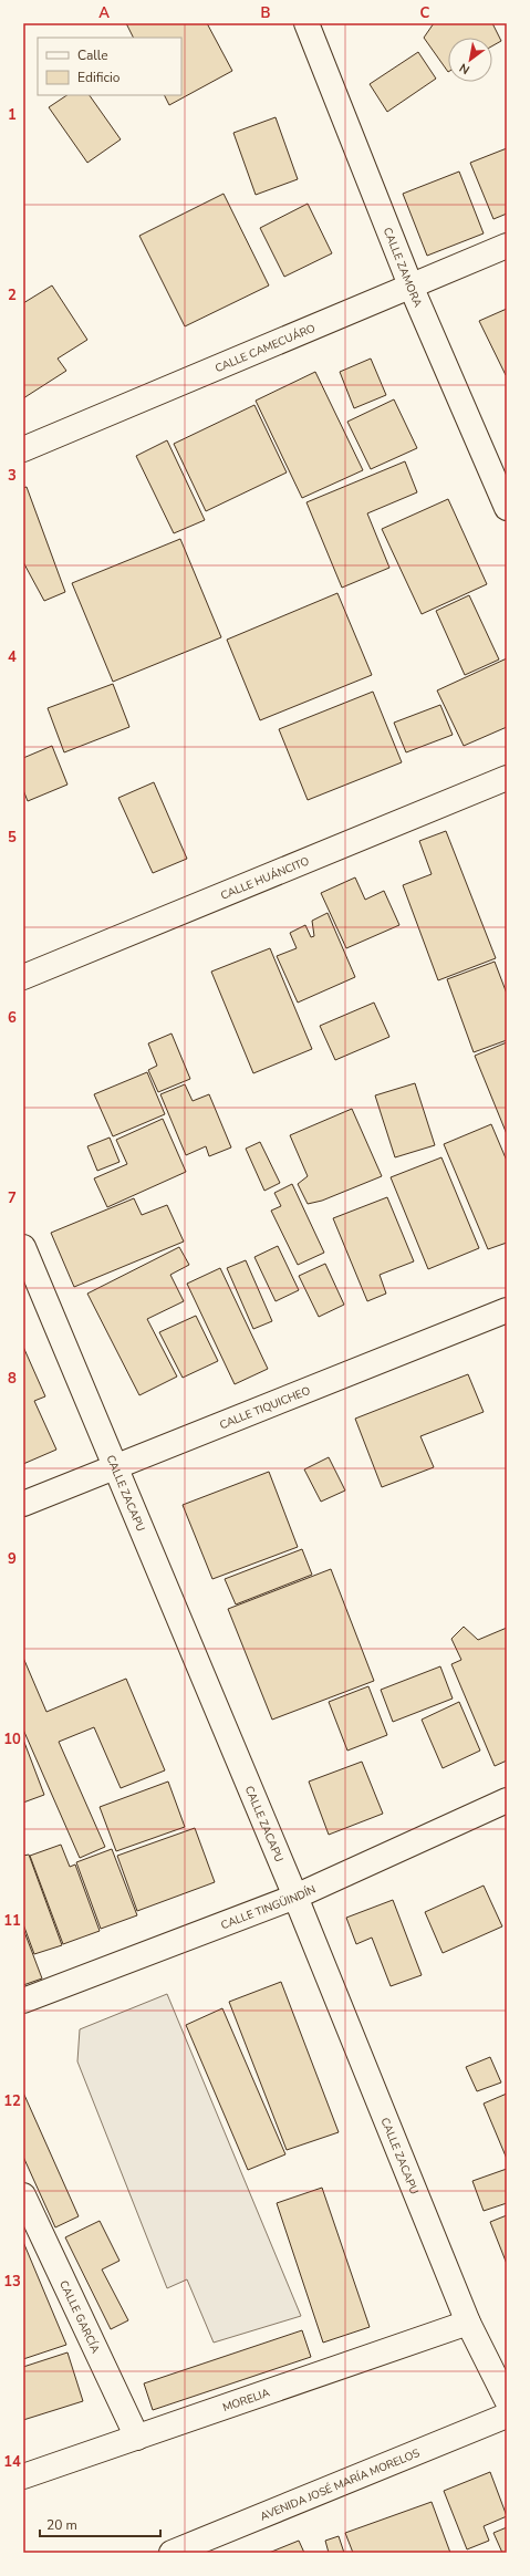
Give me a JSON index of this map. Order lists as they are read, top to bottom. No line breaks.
{"streets":{"street":["CALLE ZAMORA","CALLE CAMECUÁRO","CALLE HUÁNCITO","CALLE TIQUICHEO","CALLE ZACAPU","CALLE TINGÜINDÍN","CALLE GARCÍA","MORELIA","AVENIDA JOSÉ MARÍA MORELOS"]},"crossings":[["CALLE ZAMORA","CALLE CAMECUÁRO"],["CALLE TIQUICHEO","CALLE ZACAPU"],["CALLE ZACAPU","CALLE TINGÜINDÍN"],["CALLE ZACAPU","MORELIA"],["CALLE GARCÍA","MORELIA"]],"legend":["Calle","Edificio"],"scale_bar":"20 m","north":"bottom left","grid":{"columns":["A","B","C"],"rows":["1","2","3","4","5","6","7","8","9","10","11","12","13","14"]}}
